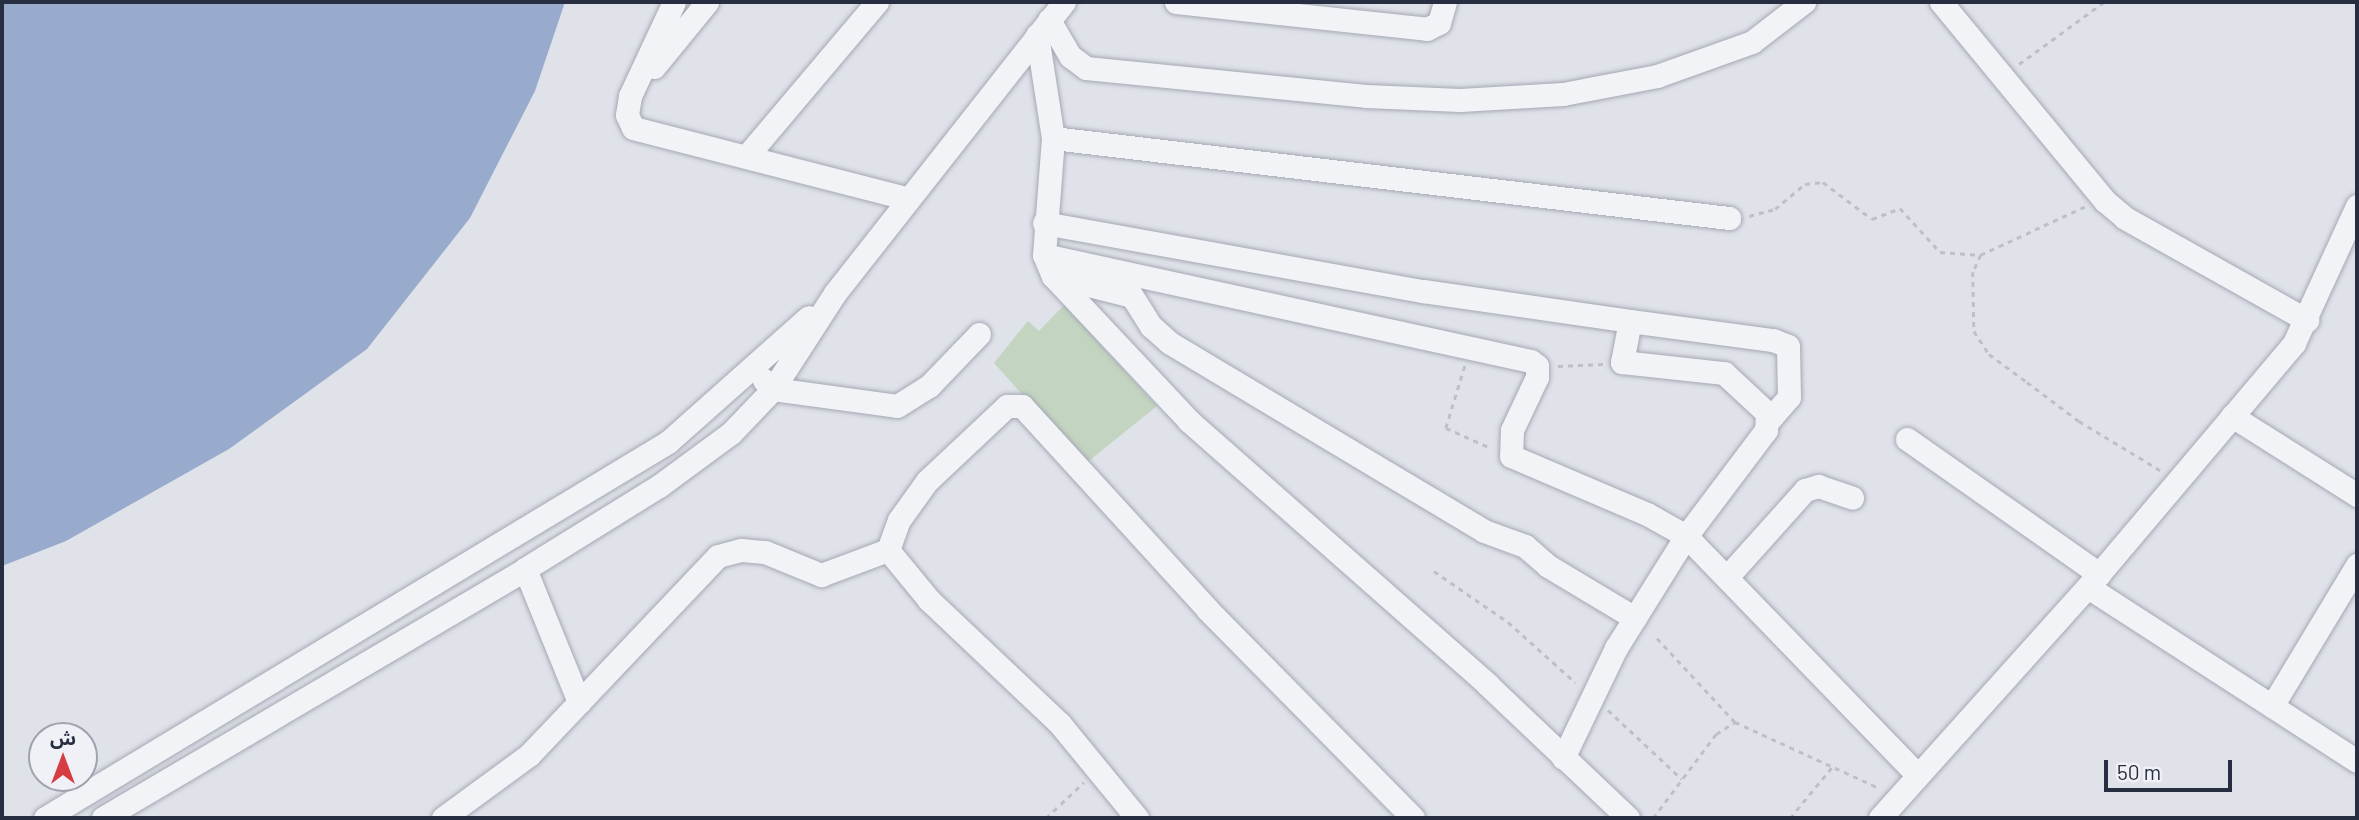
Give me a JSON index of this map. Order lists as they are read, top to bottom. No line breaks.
{"scale_bar":"50 m","north":"top"}
